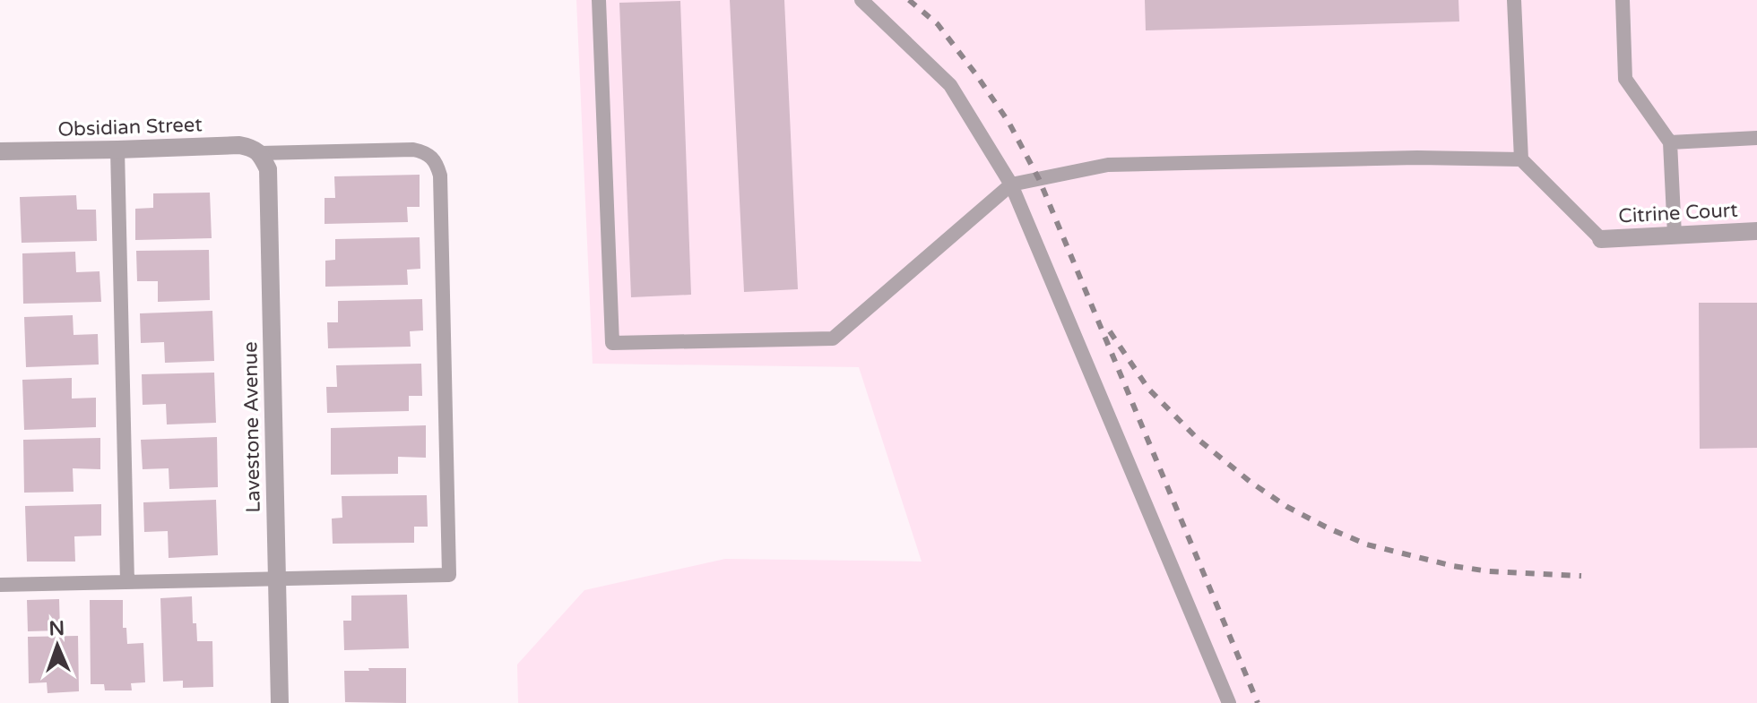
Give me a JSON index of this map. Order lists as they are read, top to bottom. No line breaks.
{"streets":{"street":["Obsidian Street","Citrine Court","Lavestone Avenue"]},"crossings":[["Obsidian Street","Lavestone Avenue"]],"north":"top"}
